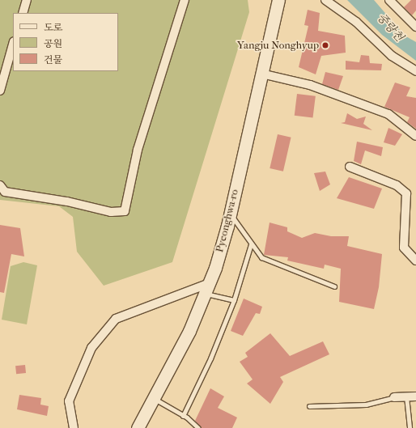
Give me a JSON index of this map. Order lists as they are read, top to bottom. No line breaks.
{"streets":{"main road":["Pyeonghwa-ro"]},"water":["중랑천"],"places":["Yangju Nonghyup"],"legend":["도로","공원","건물"]}
